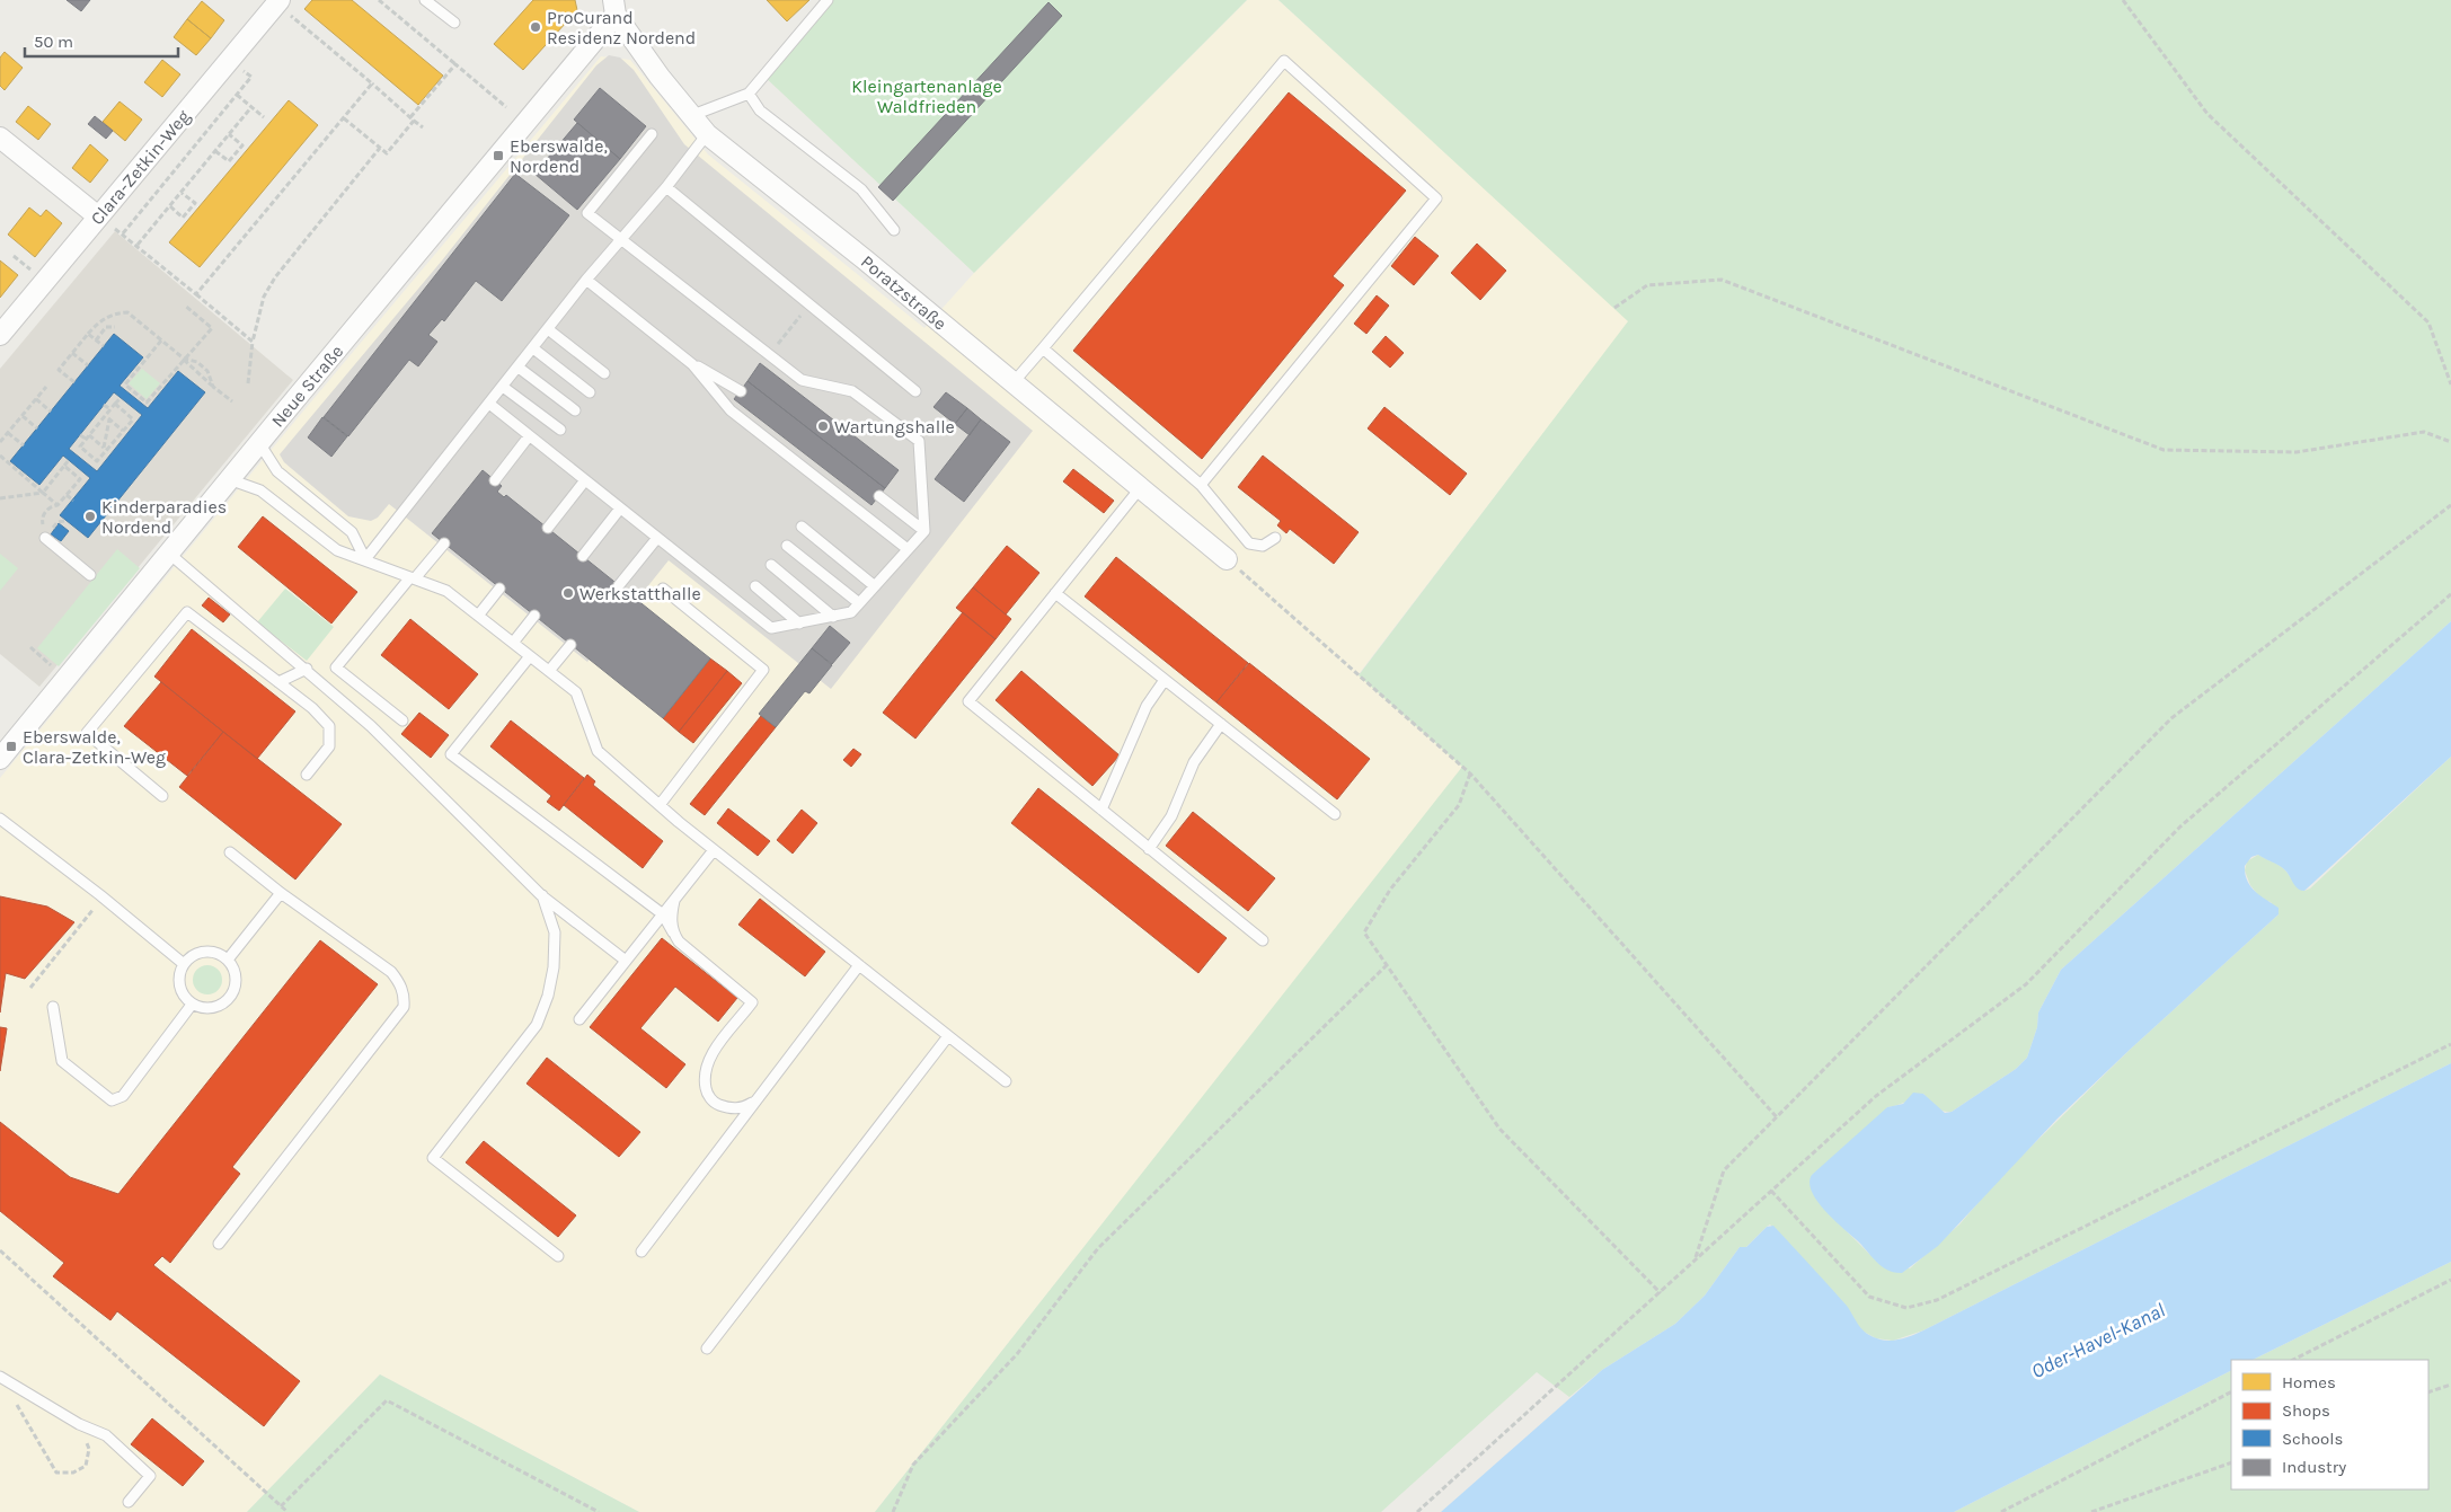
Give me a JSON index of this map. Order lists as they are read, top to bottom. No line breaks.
{"streets":{"street":["Clara-Zetkin-Weg","Poratzstraße","Neue Straße"]},"crossings":[["Poratzstraße","Neue Straße"]],"water":["Oder-Havel-Kanal"],"parks":["Kleingartenanlage Waldfrieden"],"places":{"other":["ProCurand Residenz Nordend","Wartungshalle","Kinderparadies Nordend","Werkstatthalle"],"transit":["Eberswalde, Nordend","Eberswalde, Clara-Zetkin-Weg"]},"legend":["Homes","Shops","Schools","Industry"],"scale_bar":"50 m"}
